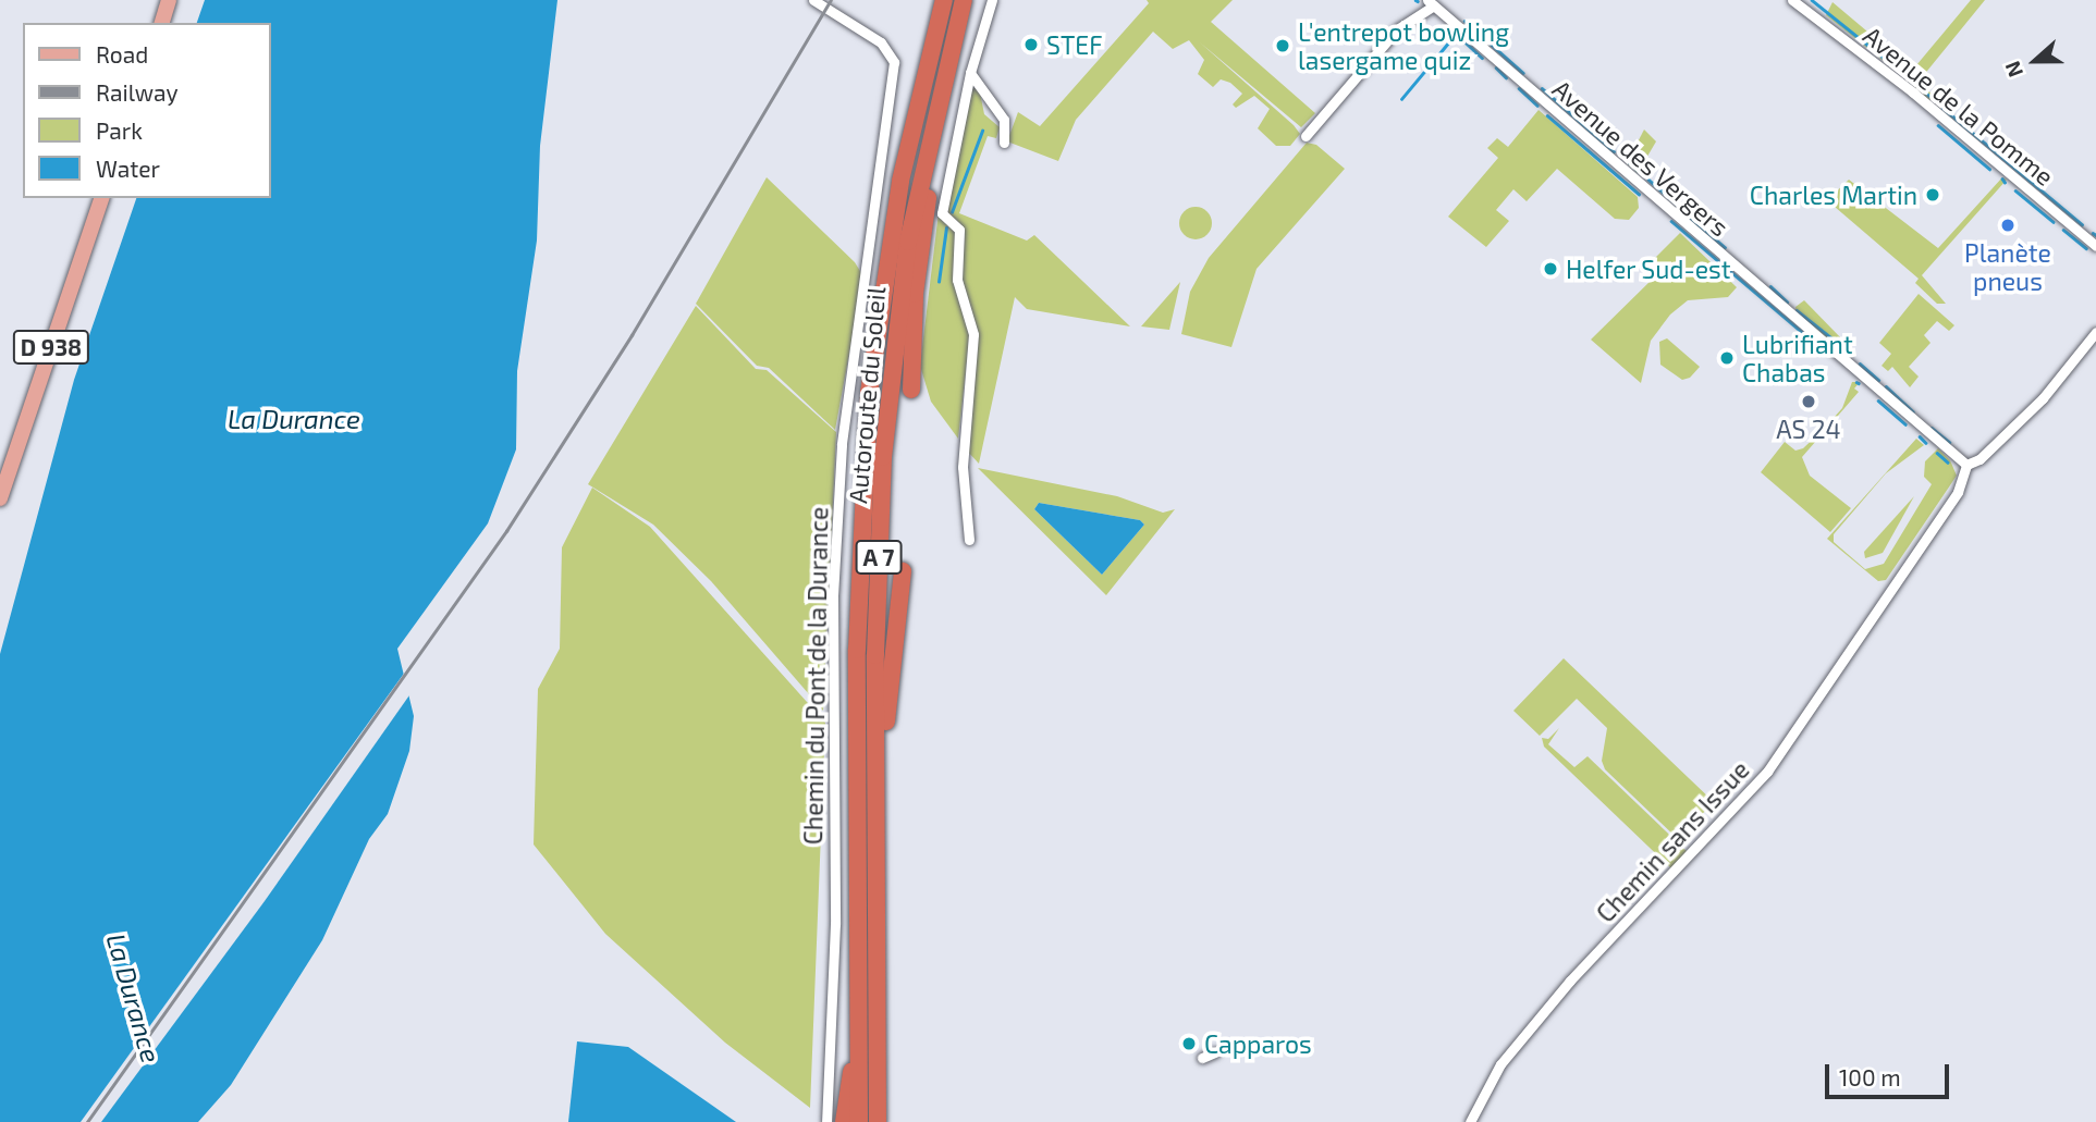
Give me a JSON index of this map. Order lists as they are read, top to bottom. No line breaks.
{"streets":{"highway":["Autoroute du Soleil","A 7"],"main road":["D 938"],"street":["Avenue de la Pomme","Avenue des Vergers","Chemin du Pont de la Durance","Chemin sans Issue"]},"crossings":[["Avenue des Vergers","Chemin sans Issue"]],"water":["La Durance"],"places":["STEF","L'entrepot bowling lasergame quiz","Charles Martin","Planète pneus","Helfer Sud-est","Lubrifiant Chabas","AS 24","Capparos"],"legend":["Road","Railway","Park","Water"],"scale_bar":"100 m","north":"left"}
